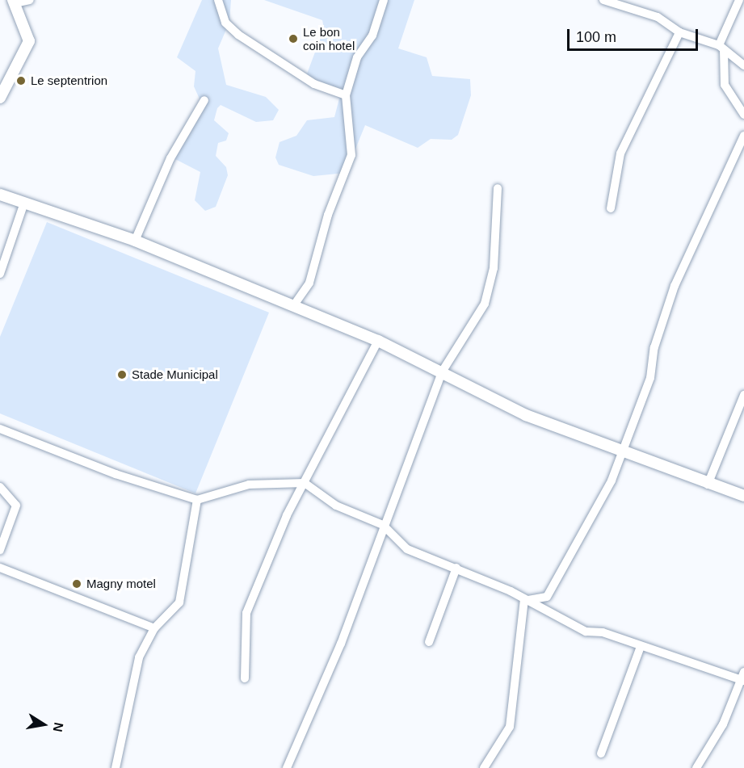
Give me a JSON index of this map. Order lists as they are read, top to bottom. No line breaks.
{"places":["Le bon coin hotel","Le septentrion","Stade Municipal","Magny motel"],"scale_bar":"100 m","north":"right"}
